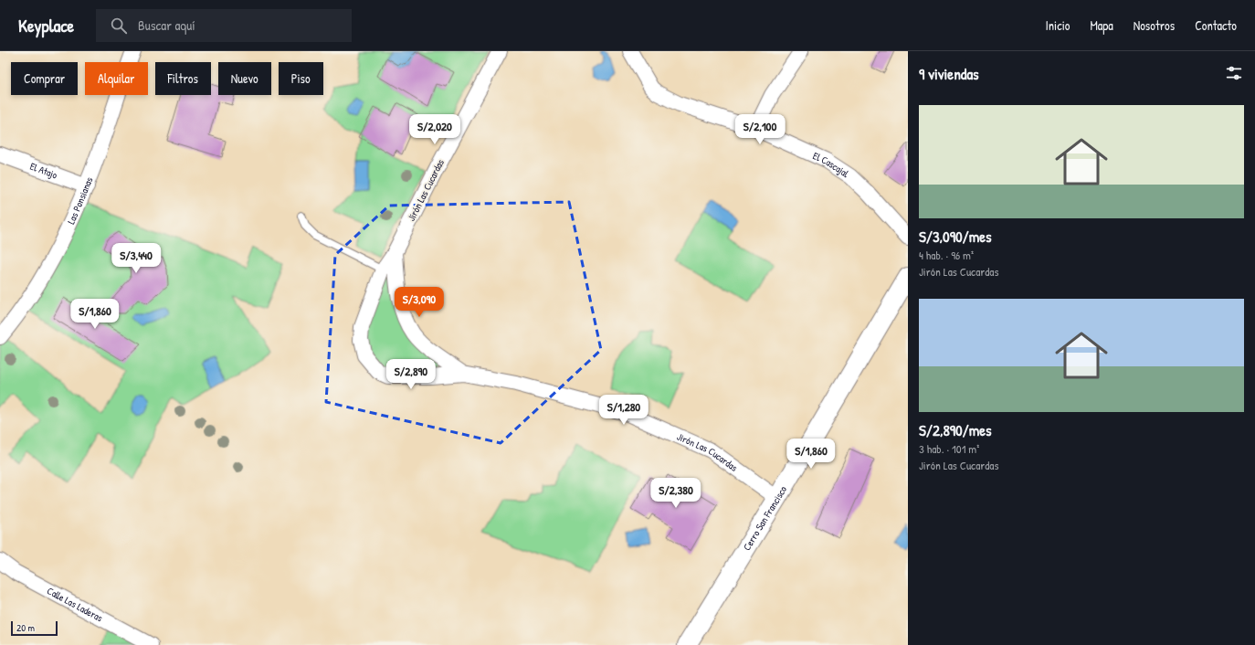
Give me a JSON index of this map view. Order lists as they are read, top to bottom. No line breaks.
{"streets":{"street":["El Cascajal","El Atajo","Jirón Las Cucardas","Las Ponsianas","Cerro San Francisco","Calle Las Laderas"]},"crossings":[["El Atajo","Las Ponsianas"],["Jirón Las Cucardas","Cerro San Francisco"]],"scale_bar":"20 m","page":{"header":"Keyplace","search":"Buscar aquí","nav":["Inicio","Mapa","Nosotros","Contacto"],"heading":"9 viviendas","chip":["Comprar","Alquilar","Filtros","Nuevo","Piso"],"list":[{"name":"S/3,090/mes","note":"4 hab. · 96 m² · Jirón Las Cucardas"},{"name":"S/2,890/mes","note":"3 hab. · 101 m² · Jirón Las Cucardas"}],"price":["S/2,020","S/2,100","S/3,440","S/3,090","S/1,860","S/2,890","S/1,280","S/1,860","S/2,380"],"scale":"20 m"}}
